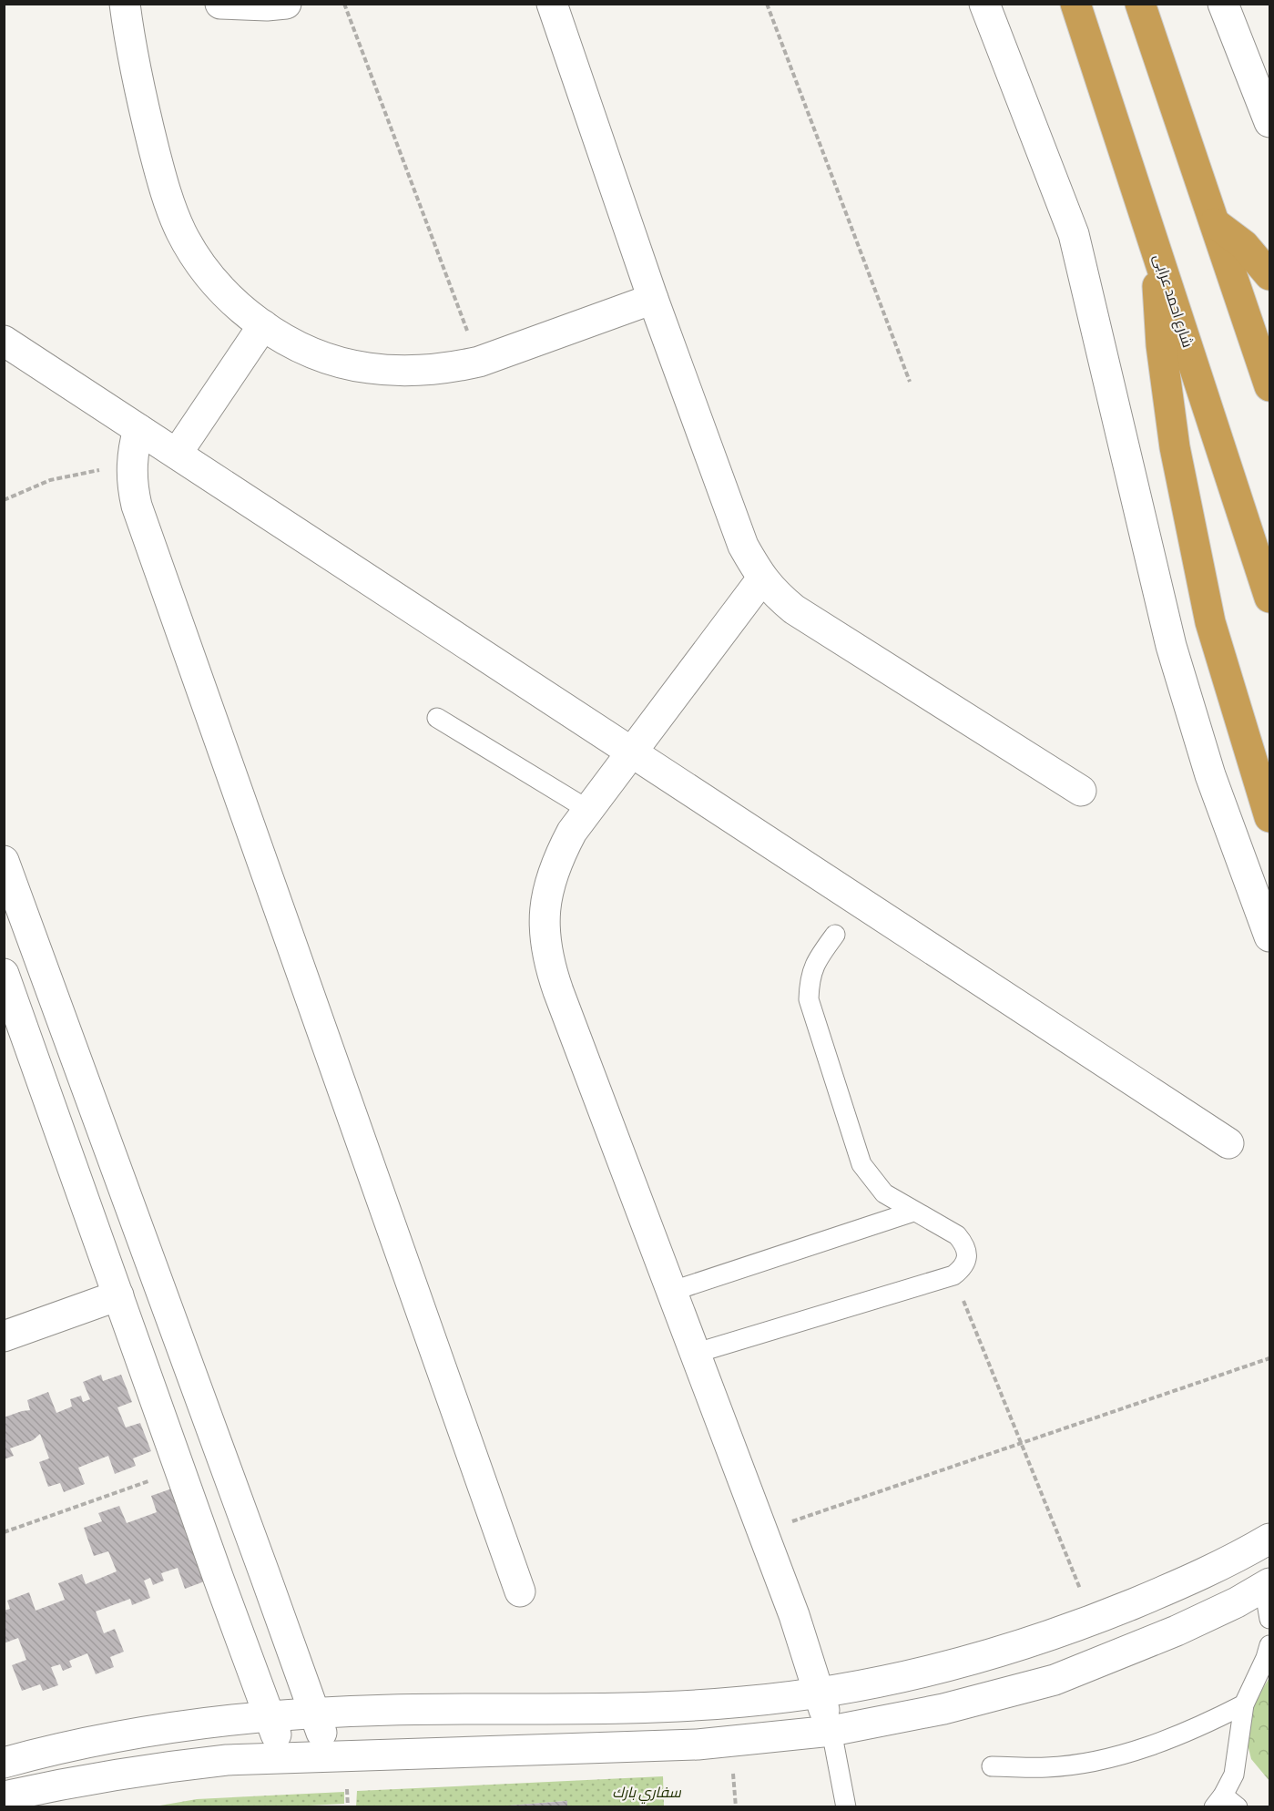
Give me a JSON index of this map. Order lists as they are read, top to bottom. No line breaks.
{"streets":{"highway":["شارع احمد عرابى"]},"parks":["سفاري بارك"]}
